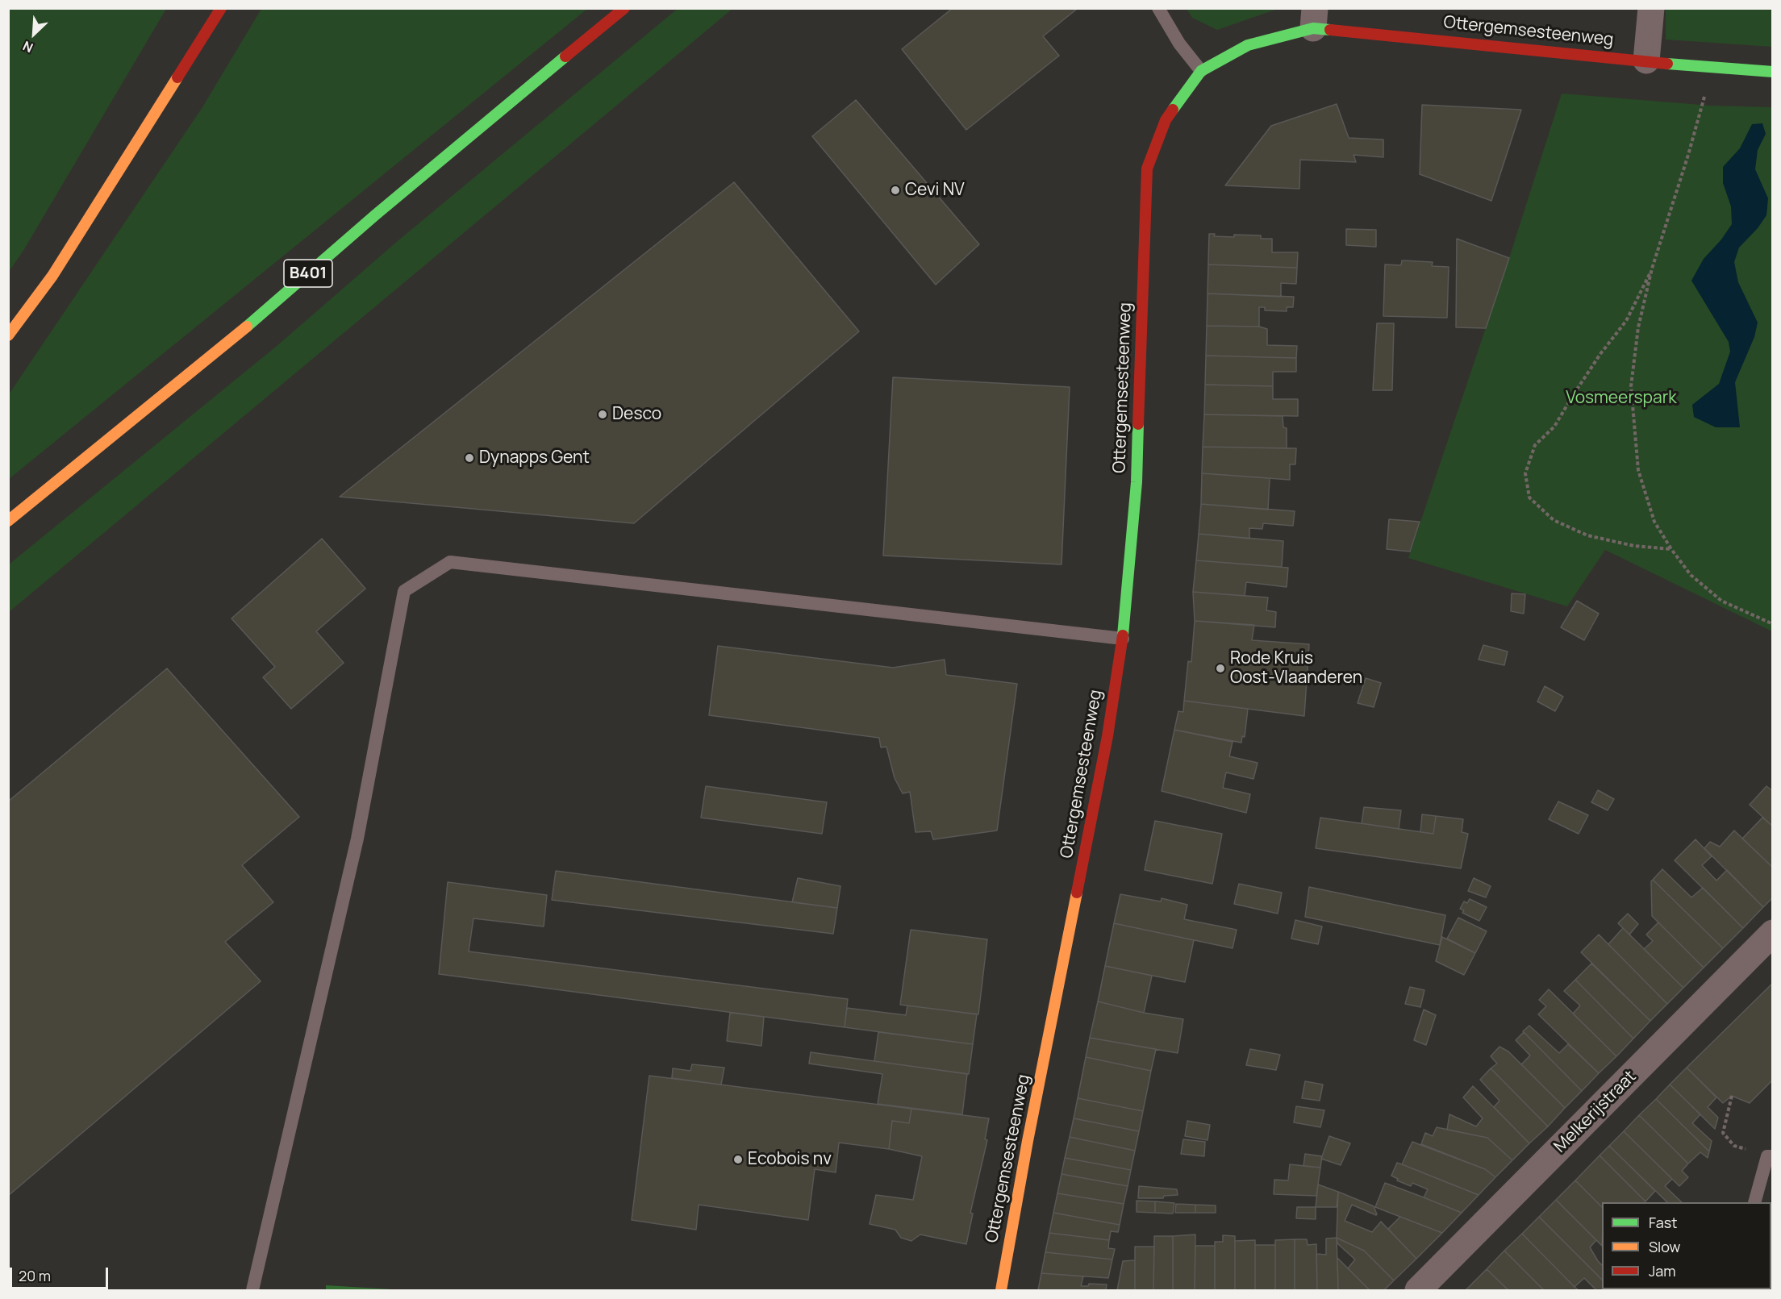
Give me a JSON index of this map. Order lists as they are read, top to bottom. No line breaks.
{"streets":{"main road":["Ottergemsesteenweg","B401"],"street":["Melkerijstraat"]},"parks":["Vosmeerspark"],"places":["Cevi NV","Desco","Dynapps Gent","Rode Kruis Oost-Vlaanderen","Ecobois nv"],"legend":["Fast","Slow","Jam"],"scale_bar":"20 m","north":"bottom left"}
